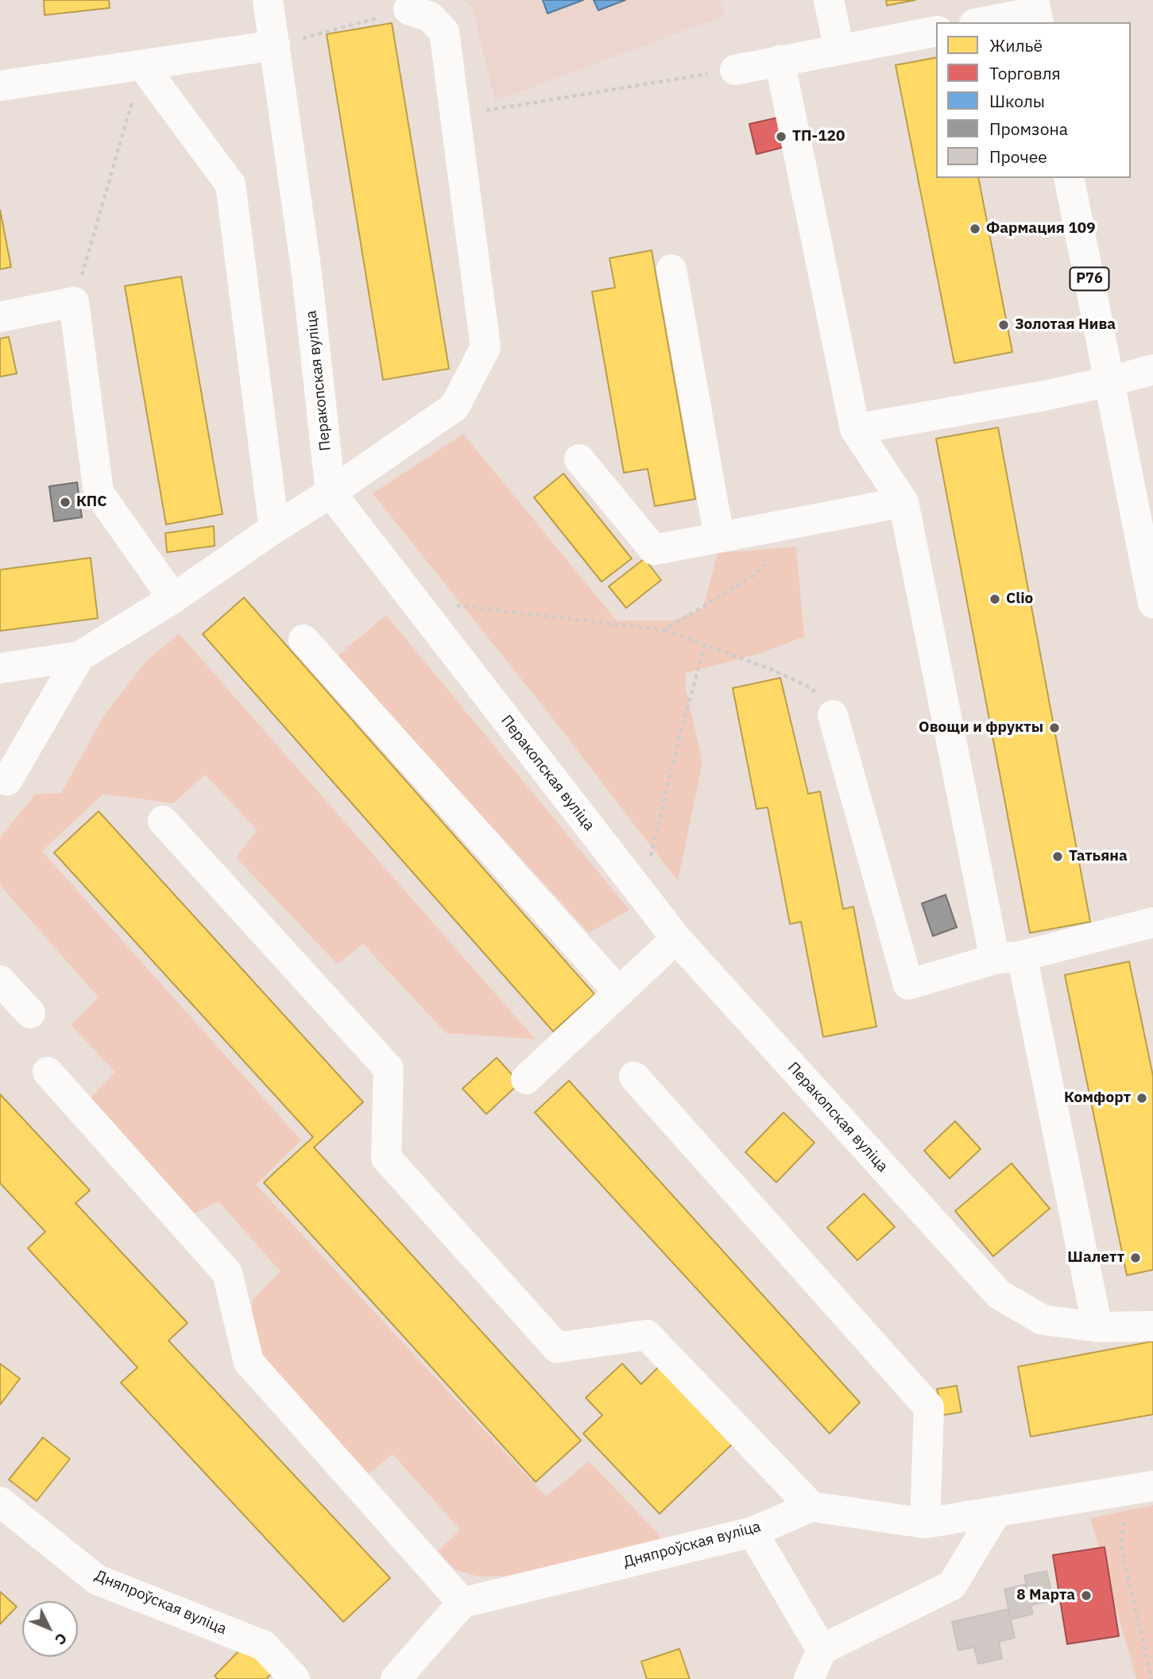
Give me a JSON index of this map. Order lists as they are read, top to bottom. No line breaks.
{"streets":{"street":["Р76","Перакопская вуліца","Дняпроўская вуліца"]},"places":["ТП-120","Фармация 109","Золотая Нива","КПС","Clio","Овощи и фрукты","Татьяна","Комфорт","Шалетт","8 Марта"],"legend":["Жильё","Торговля","Школы","Промзона","Прочее"],"north":"bottom right"}
